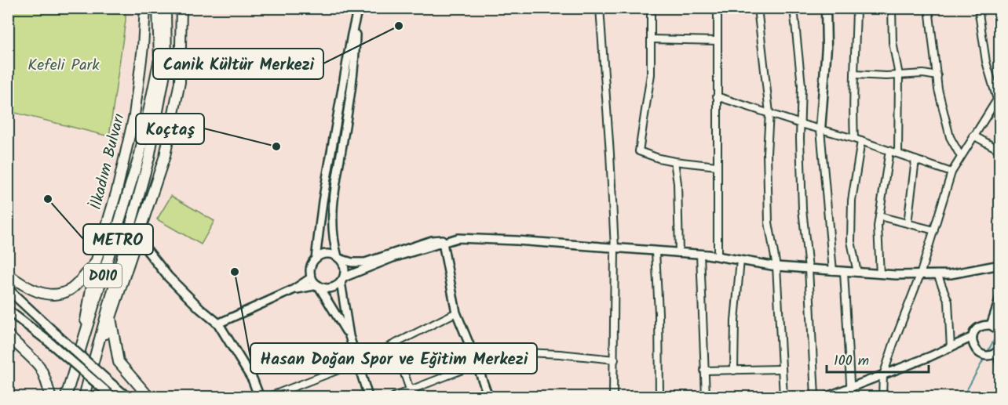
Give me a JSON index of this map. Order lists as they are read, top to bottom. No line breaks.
{"streets":{"main road":["İlkadım Bulvarı","D010"]},"parks":["Kefeli Park"],"places":["Canik Kültür Merkezi","Koçtaş","METRO","Hasan Doğan Spor ve Eğitim Merkezi"],"scale_bar":"100 m"}
